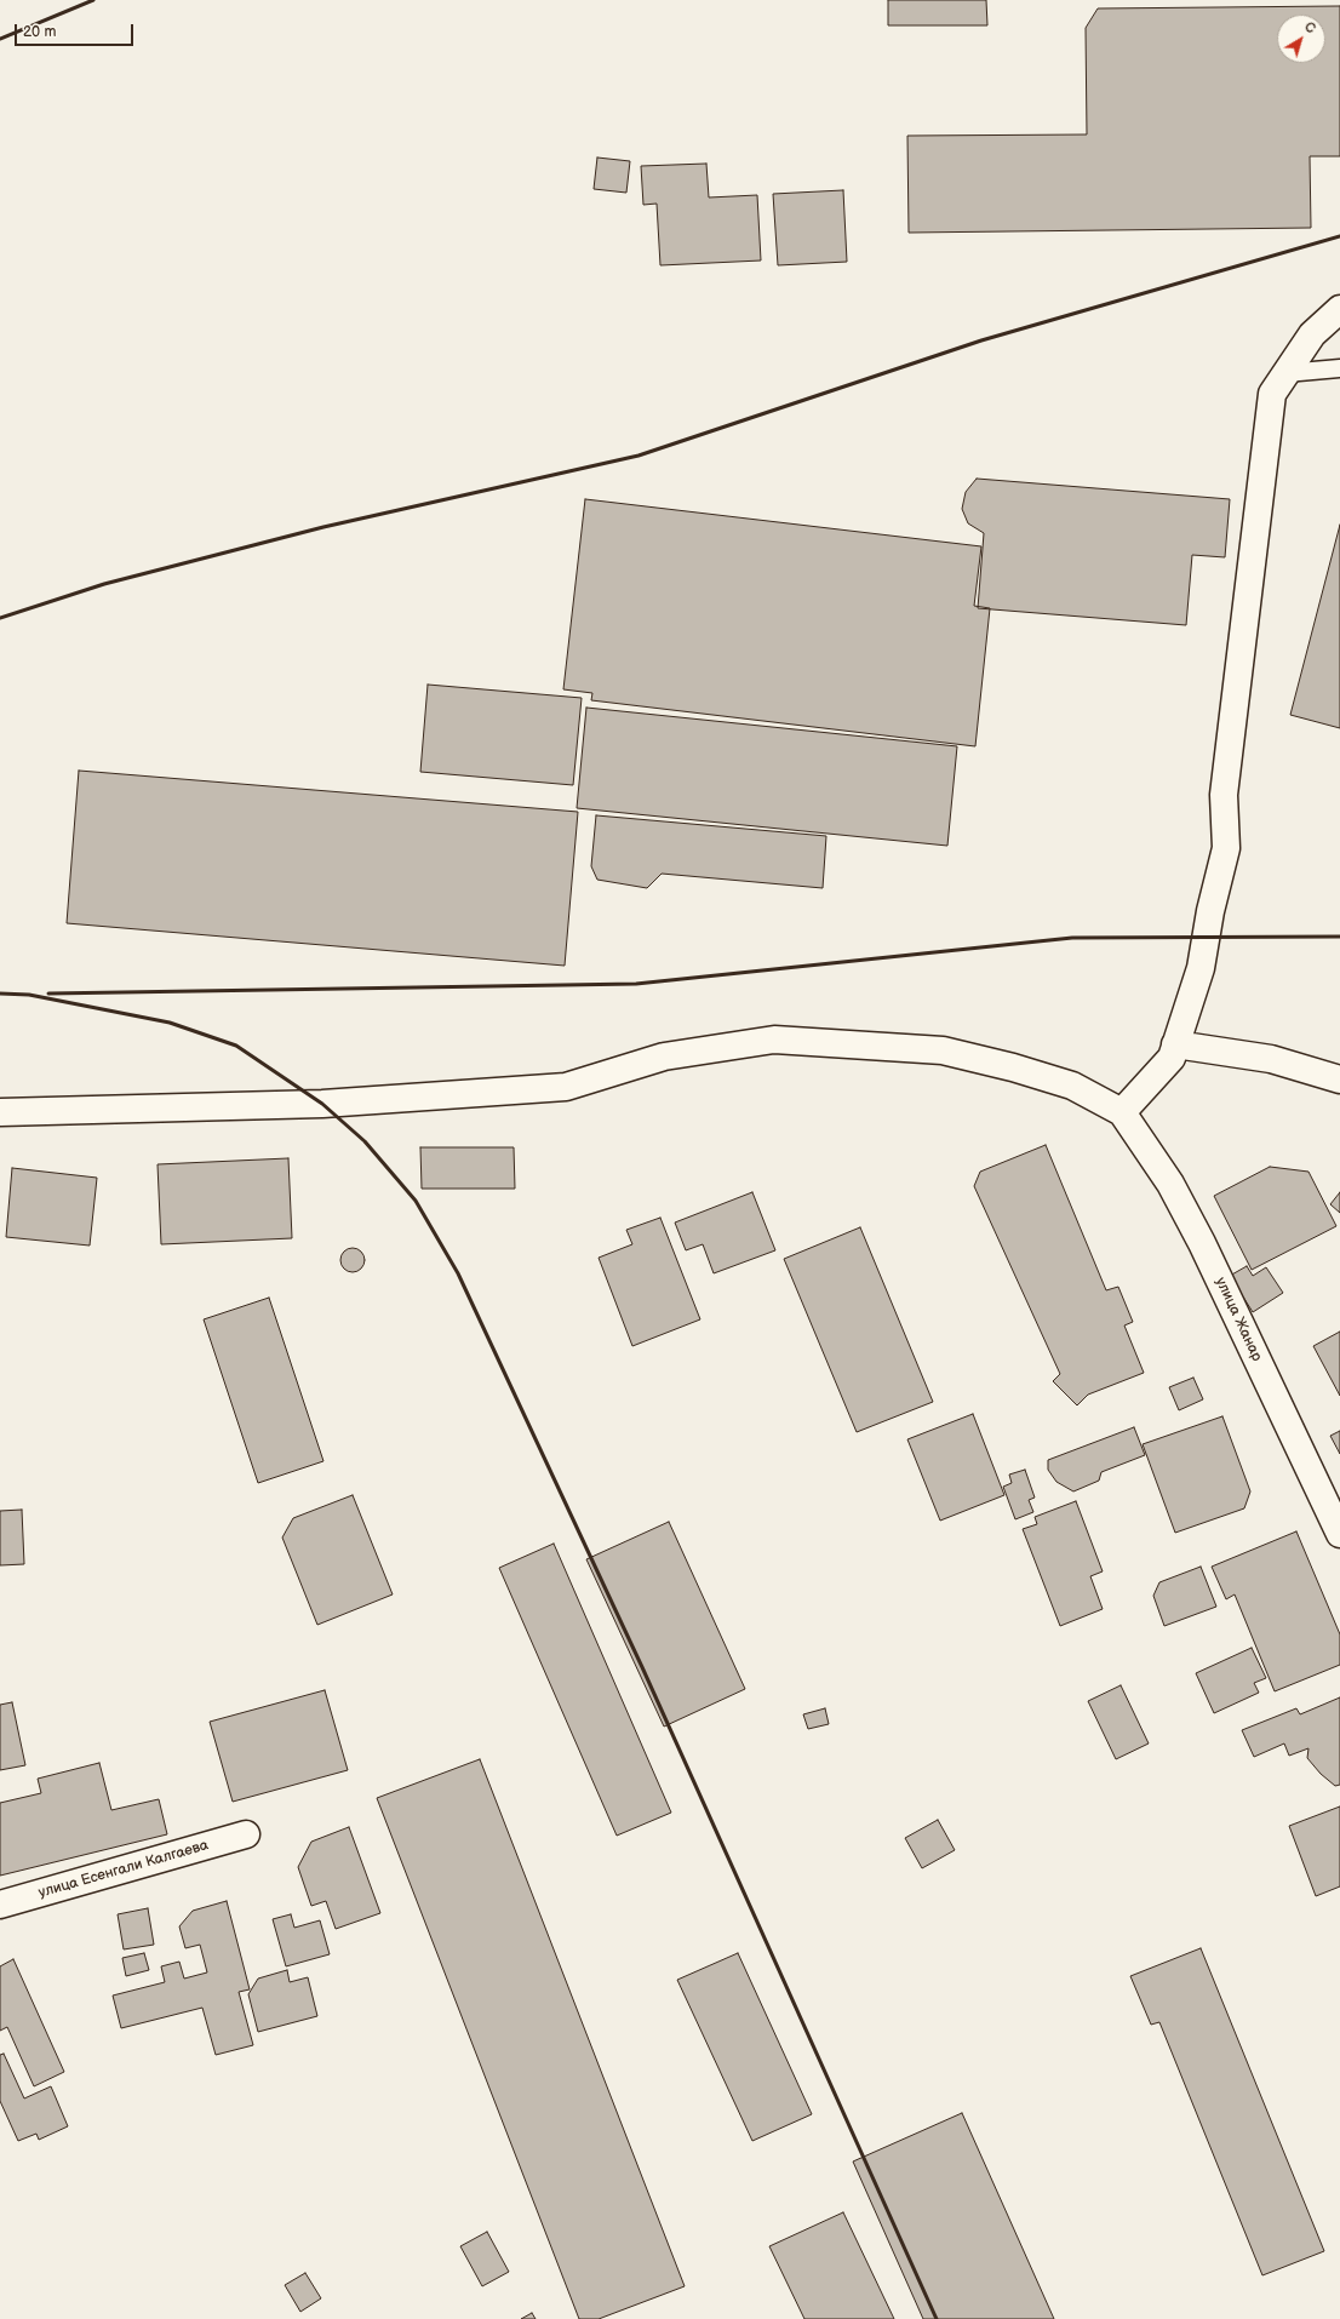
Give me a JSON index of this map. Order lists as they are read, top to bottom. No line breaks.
{"streets":{"street":["улица Жанар","улица Есенгали Калгаева"]},"scale_bar":"20 m","north":"top right"}
